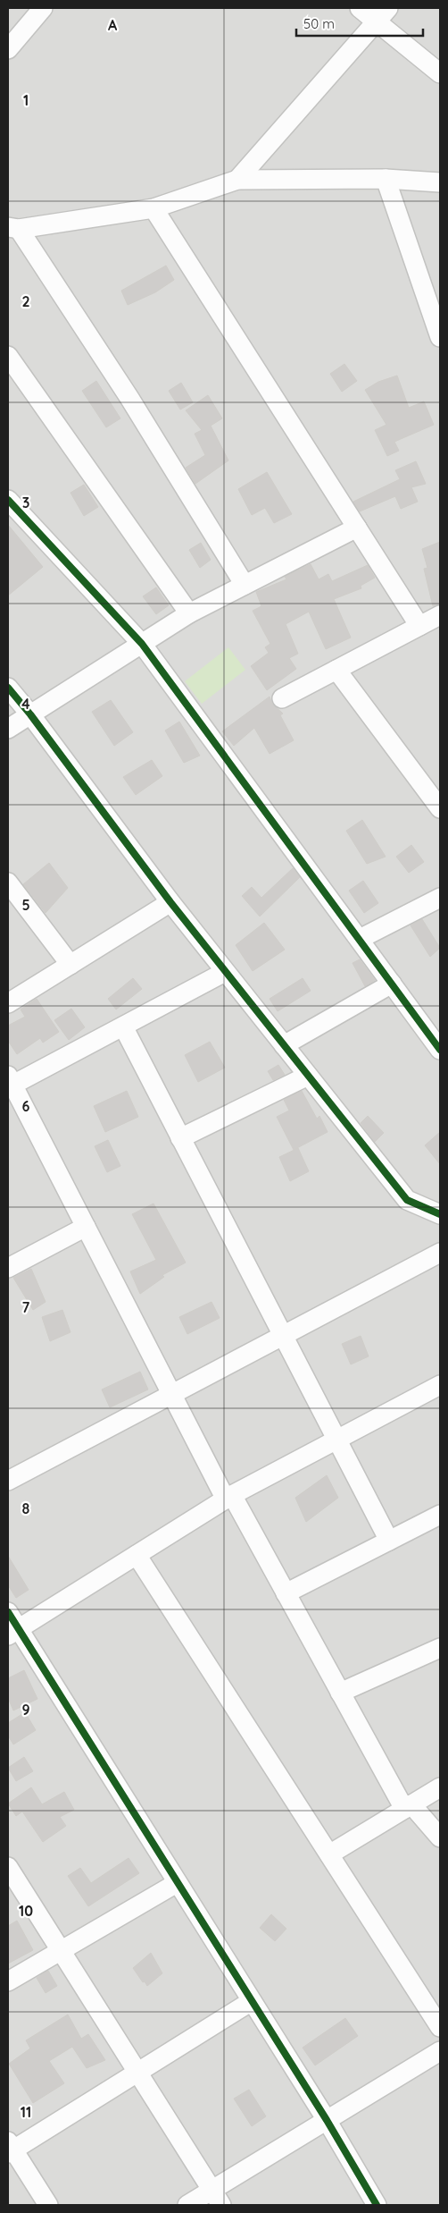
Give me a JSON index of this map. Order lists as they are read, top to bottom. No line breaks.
{"scale_bar":"50 m","grid":{"columns":["A"],"rows":["1","2","3","4","5","6","7","8","9","10","11"]}}
